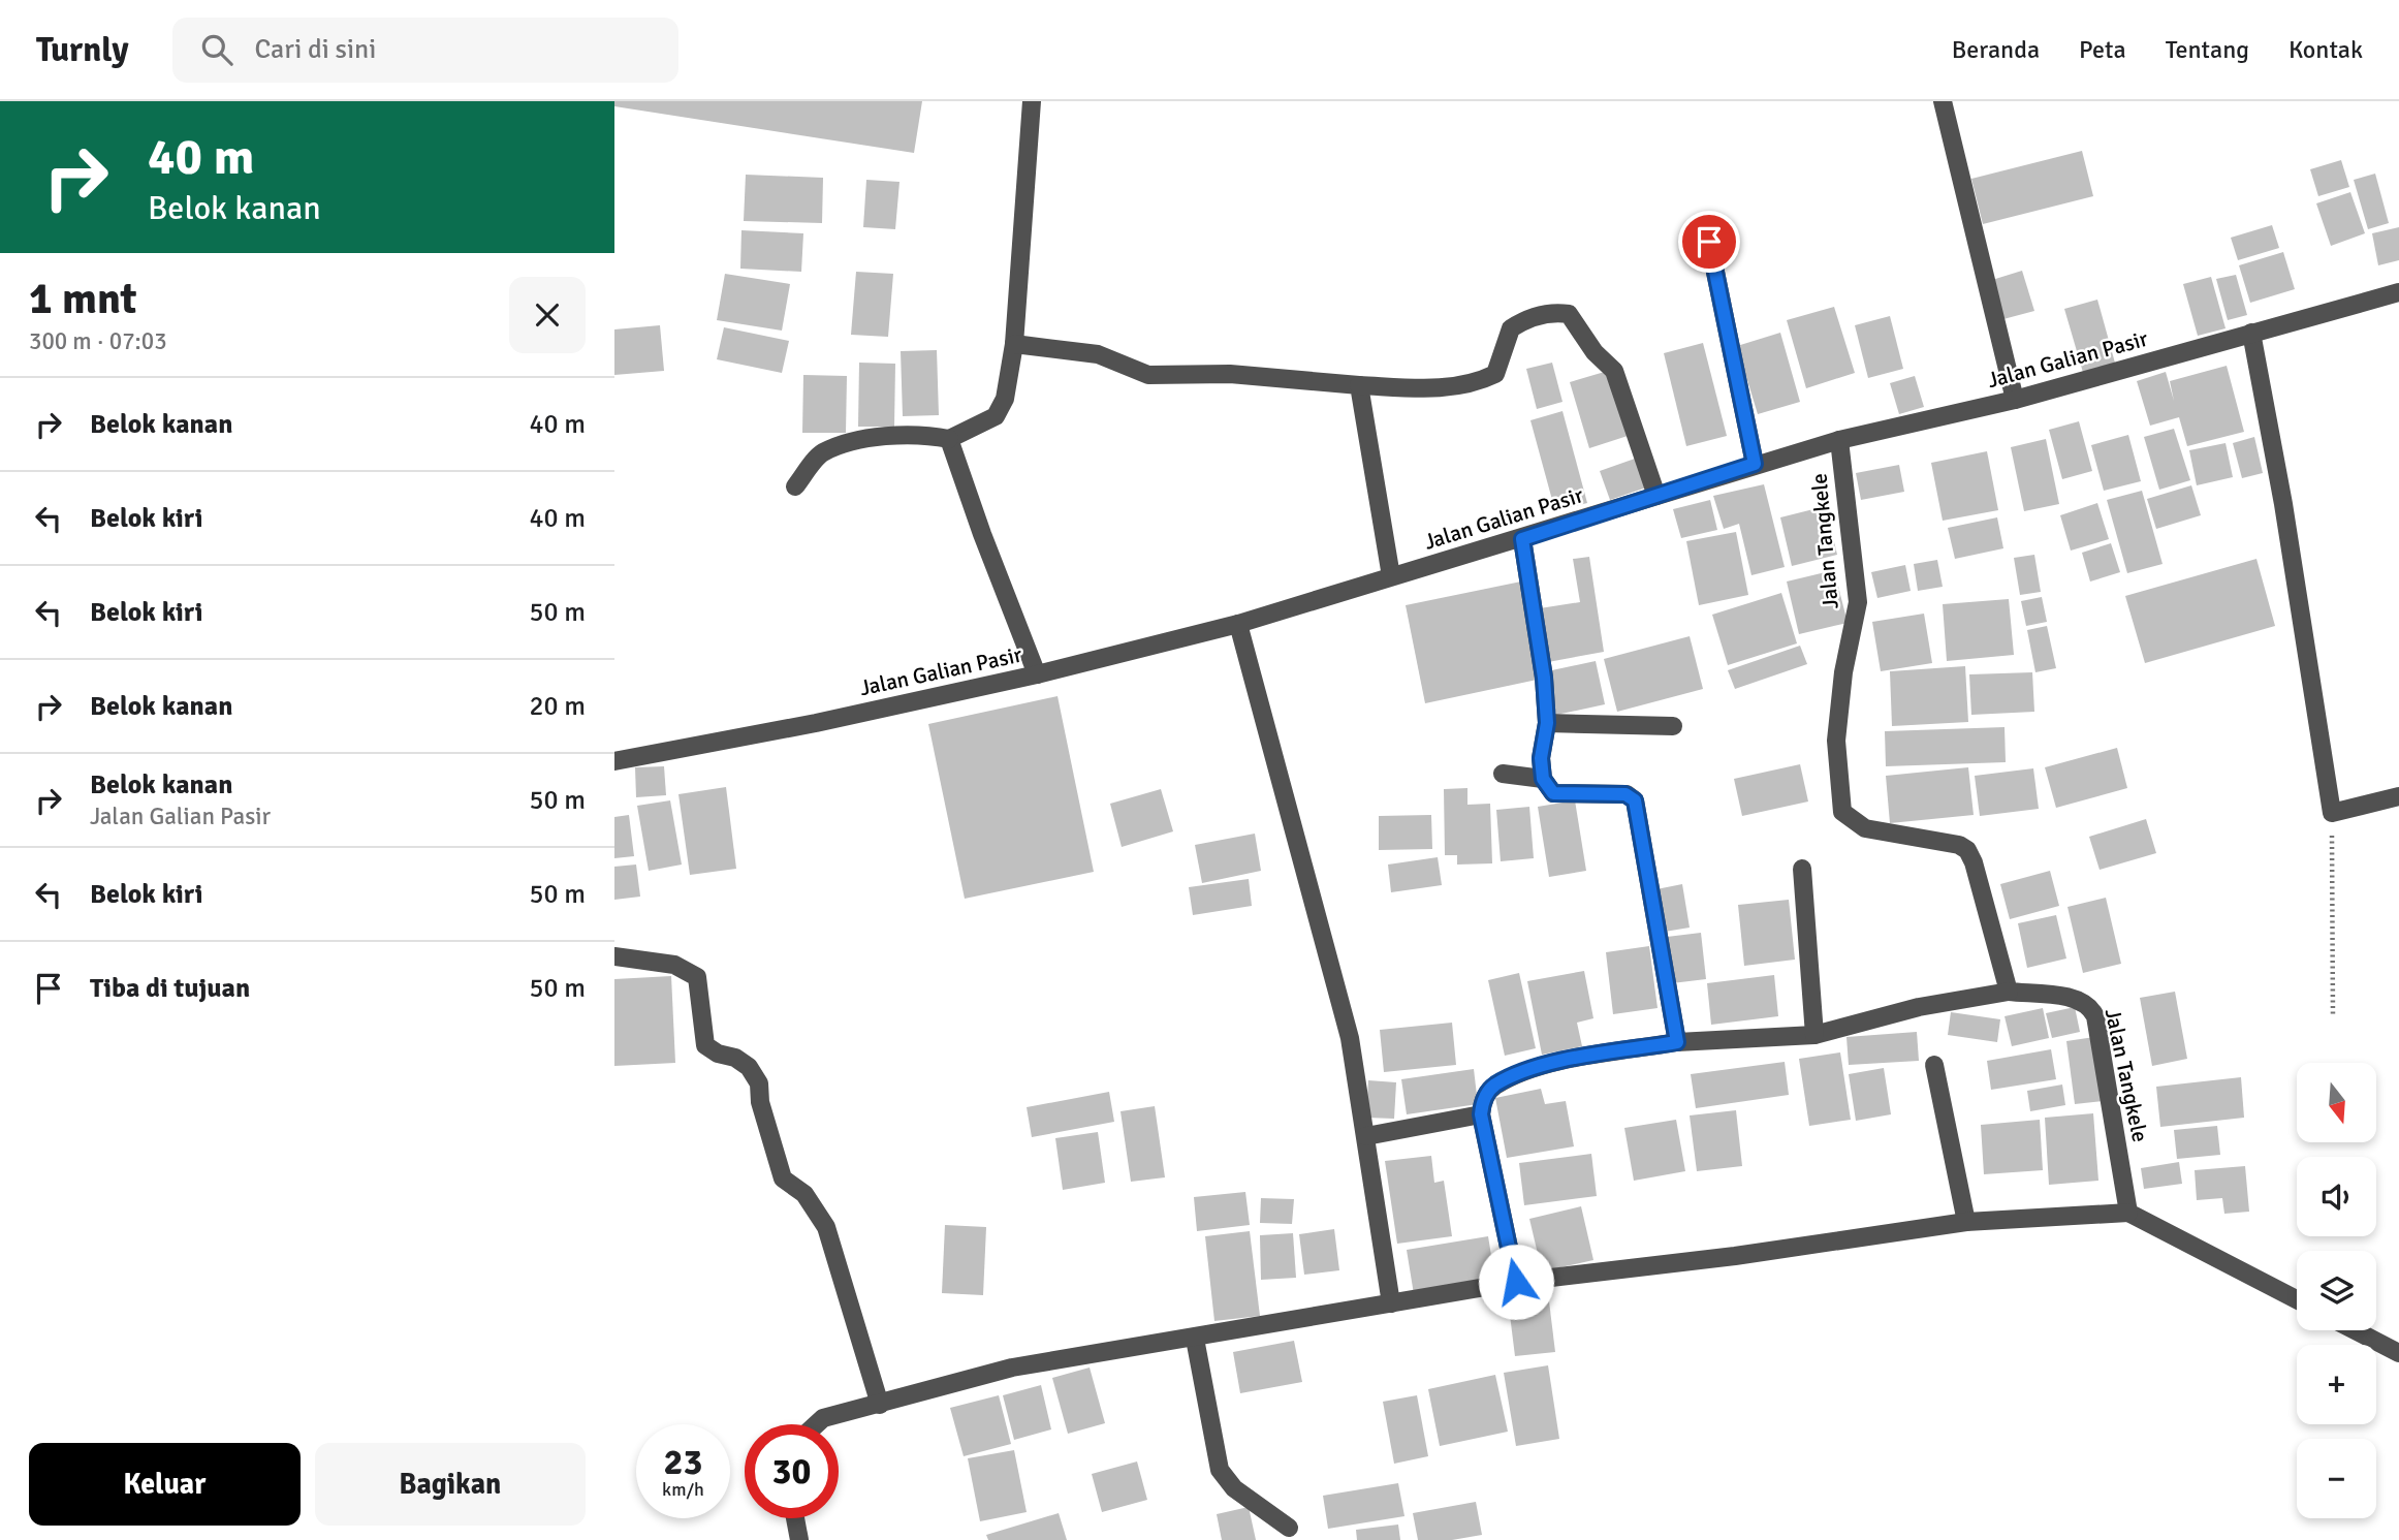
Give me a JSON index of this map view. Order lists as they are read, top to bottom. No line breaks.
{"streets":{"street":["Jalan Galian Pasir","Jalan Tangkele"]},"crossings":[["Jalan Galian Pasir","Jalan Tangkele"]],"north":"bottom","page":{"header":"Turnly","search":"Cari di sini","nav":["Beranda","Peta","Tentang","Kontak"],"turn":["40 m","Belok kanan"],"heading":["1 mnt","300 m · 07:03"],"list":[{"name":"Belok kanan","value":"40 m"},{"name":"Belok kiri","value":"40 m"},{"name":"Belok kiri","value":"50 m"},{"name":"Belok kanan","value":"20 m"},{"name":"Belok kanan","note":"Jalan Galian Pasir","value":"50 m"},{"name":"Belok kiri","value":"50 m"},{"name":"Tiba di tujuan","value":"50 m"}],"map_buttons":["+","−"],"speed":"23 km/h","limit":"30","buttons":["Keluar","Bagikan"]}}
